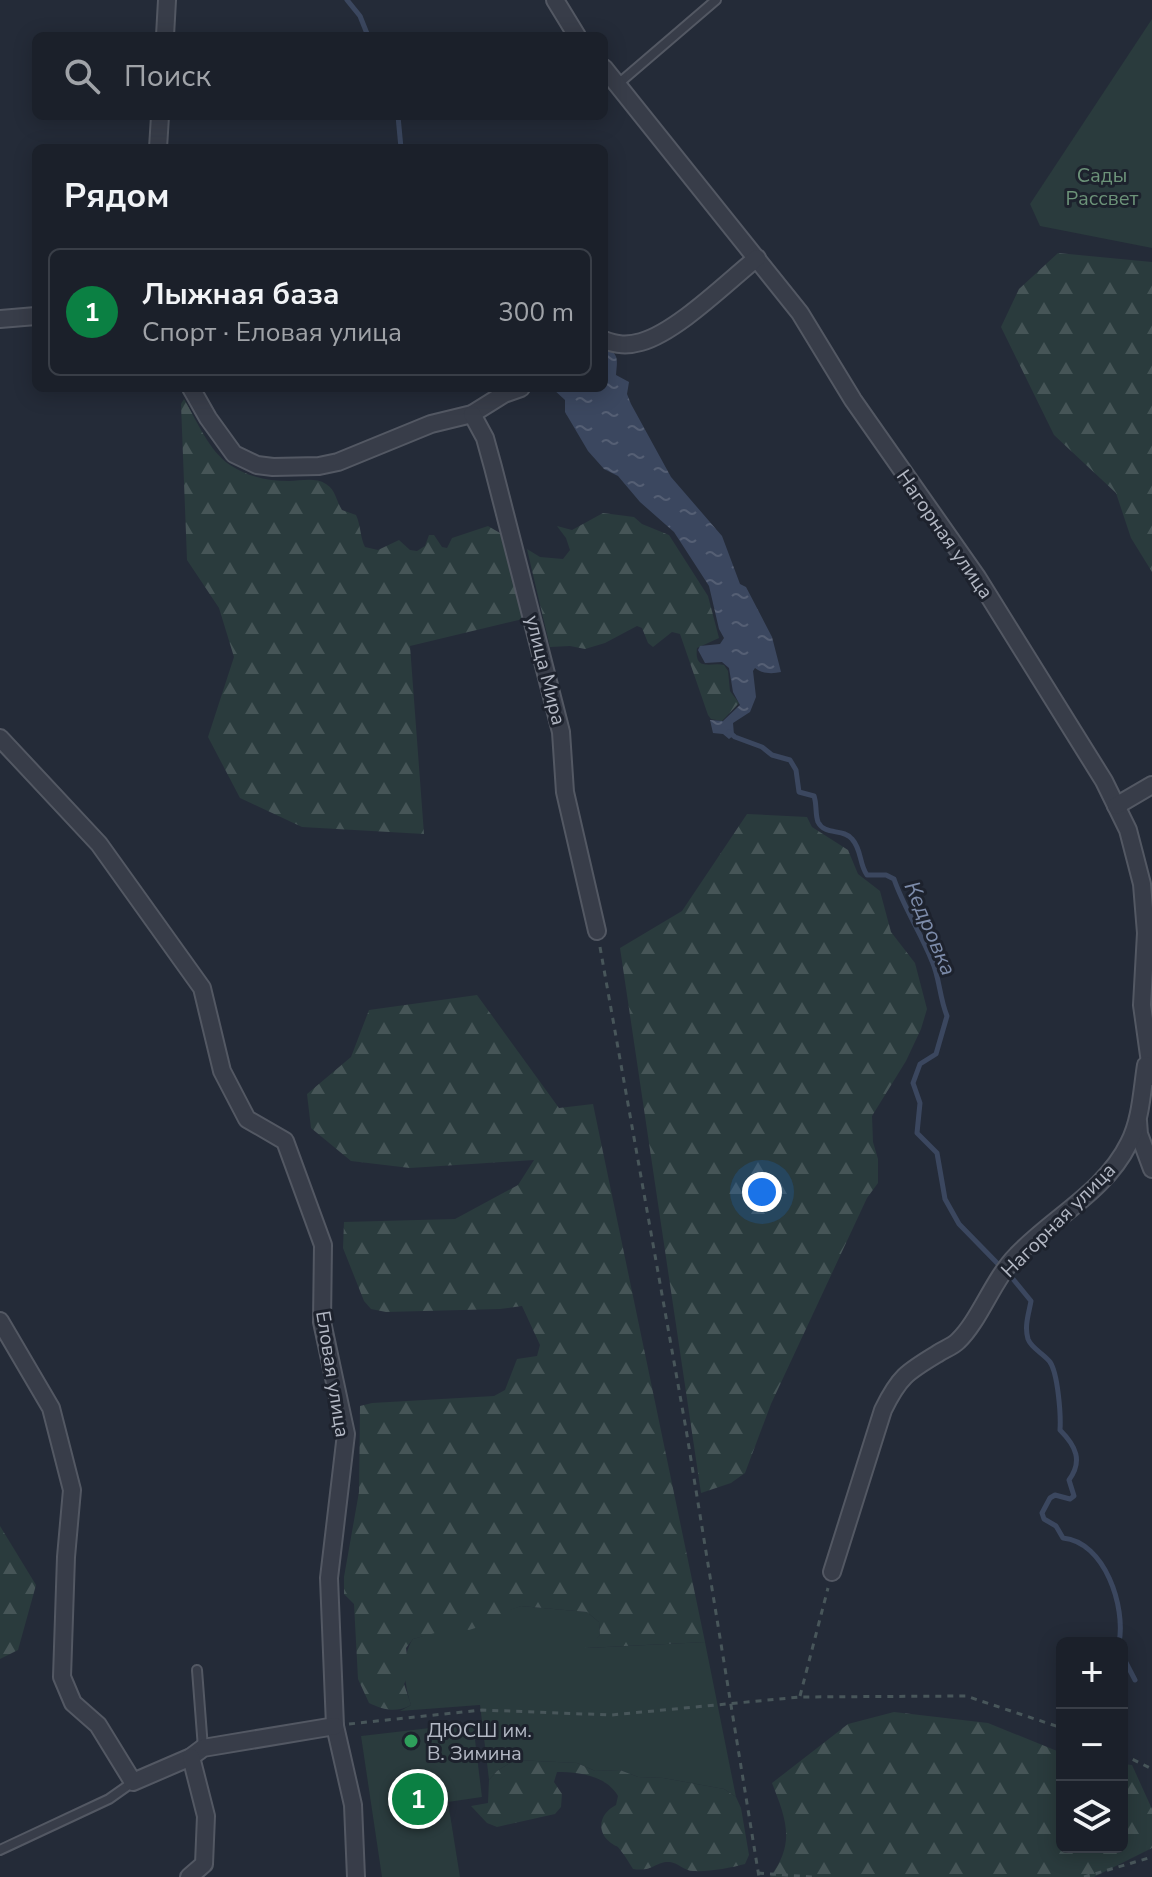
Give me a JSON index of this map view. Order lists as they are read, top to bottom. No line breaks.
{"streets":{"street":["Нагорная улица","улица Мира","Еловая улица"]},"water":["Кедровка"],"parks":["Сады Рассвет"],"places":["ДЮСШ им. В. Зимина"],"page":{"search":"Поиск","heading":"Рядом","list":[{"mark":"1","name":"Лыжная база","note":"Спорт · Еловая улица","value":"300 m"}],"map_buttons":["+","−"],"pins":"1"}}
